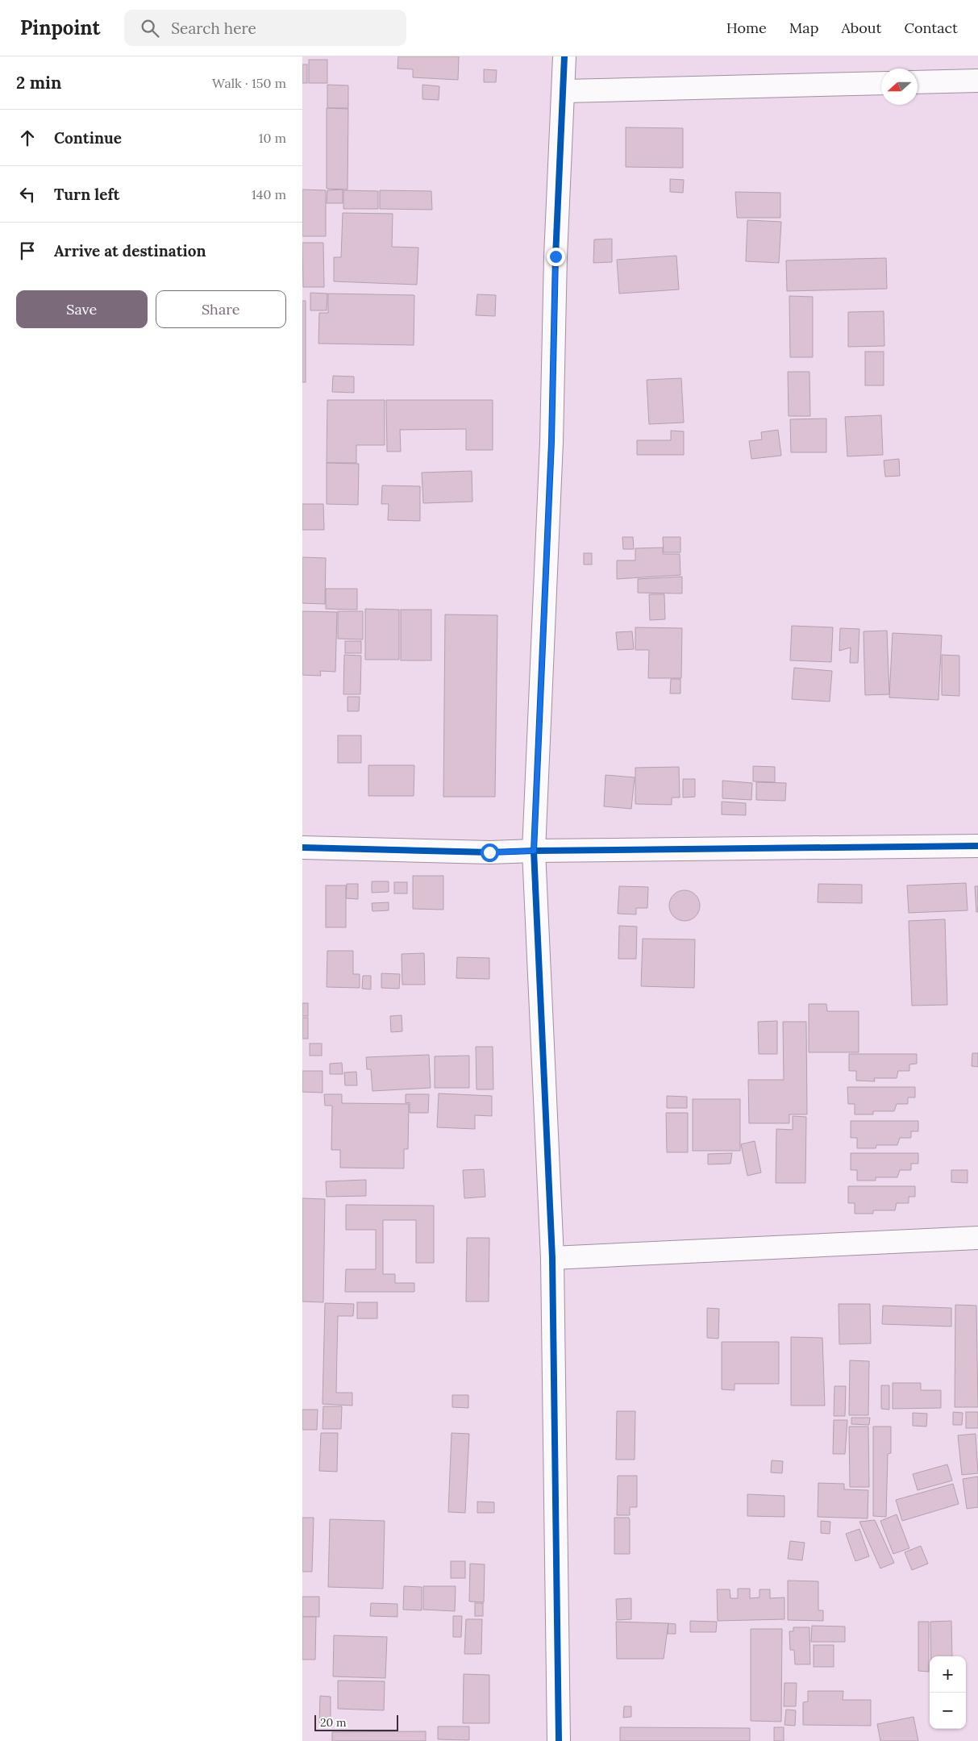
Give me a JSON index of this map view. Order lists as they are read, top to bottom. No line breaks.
{"scale_bar":"20 m","north":"left","page":{"header":"Pinpoint","search":"Search here","nav":["Home","Map","About","Contact"],"heading":["2 min","Walk · 150 m"],"list":[["Continue","10 m"],["Turn left","140 m"],"Arrive at destination"],"buttons":["Save","Share"],"map_buttons":["+","−"],"scale":"20 m"}}
